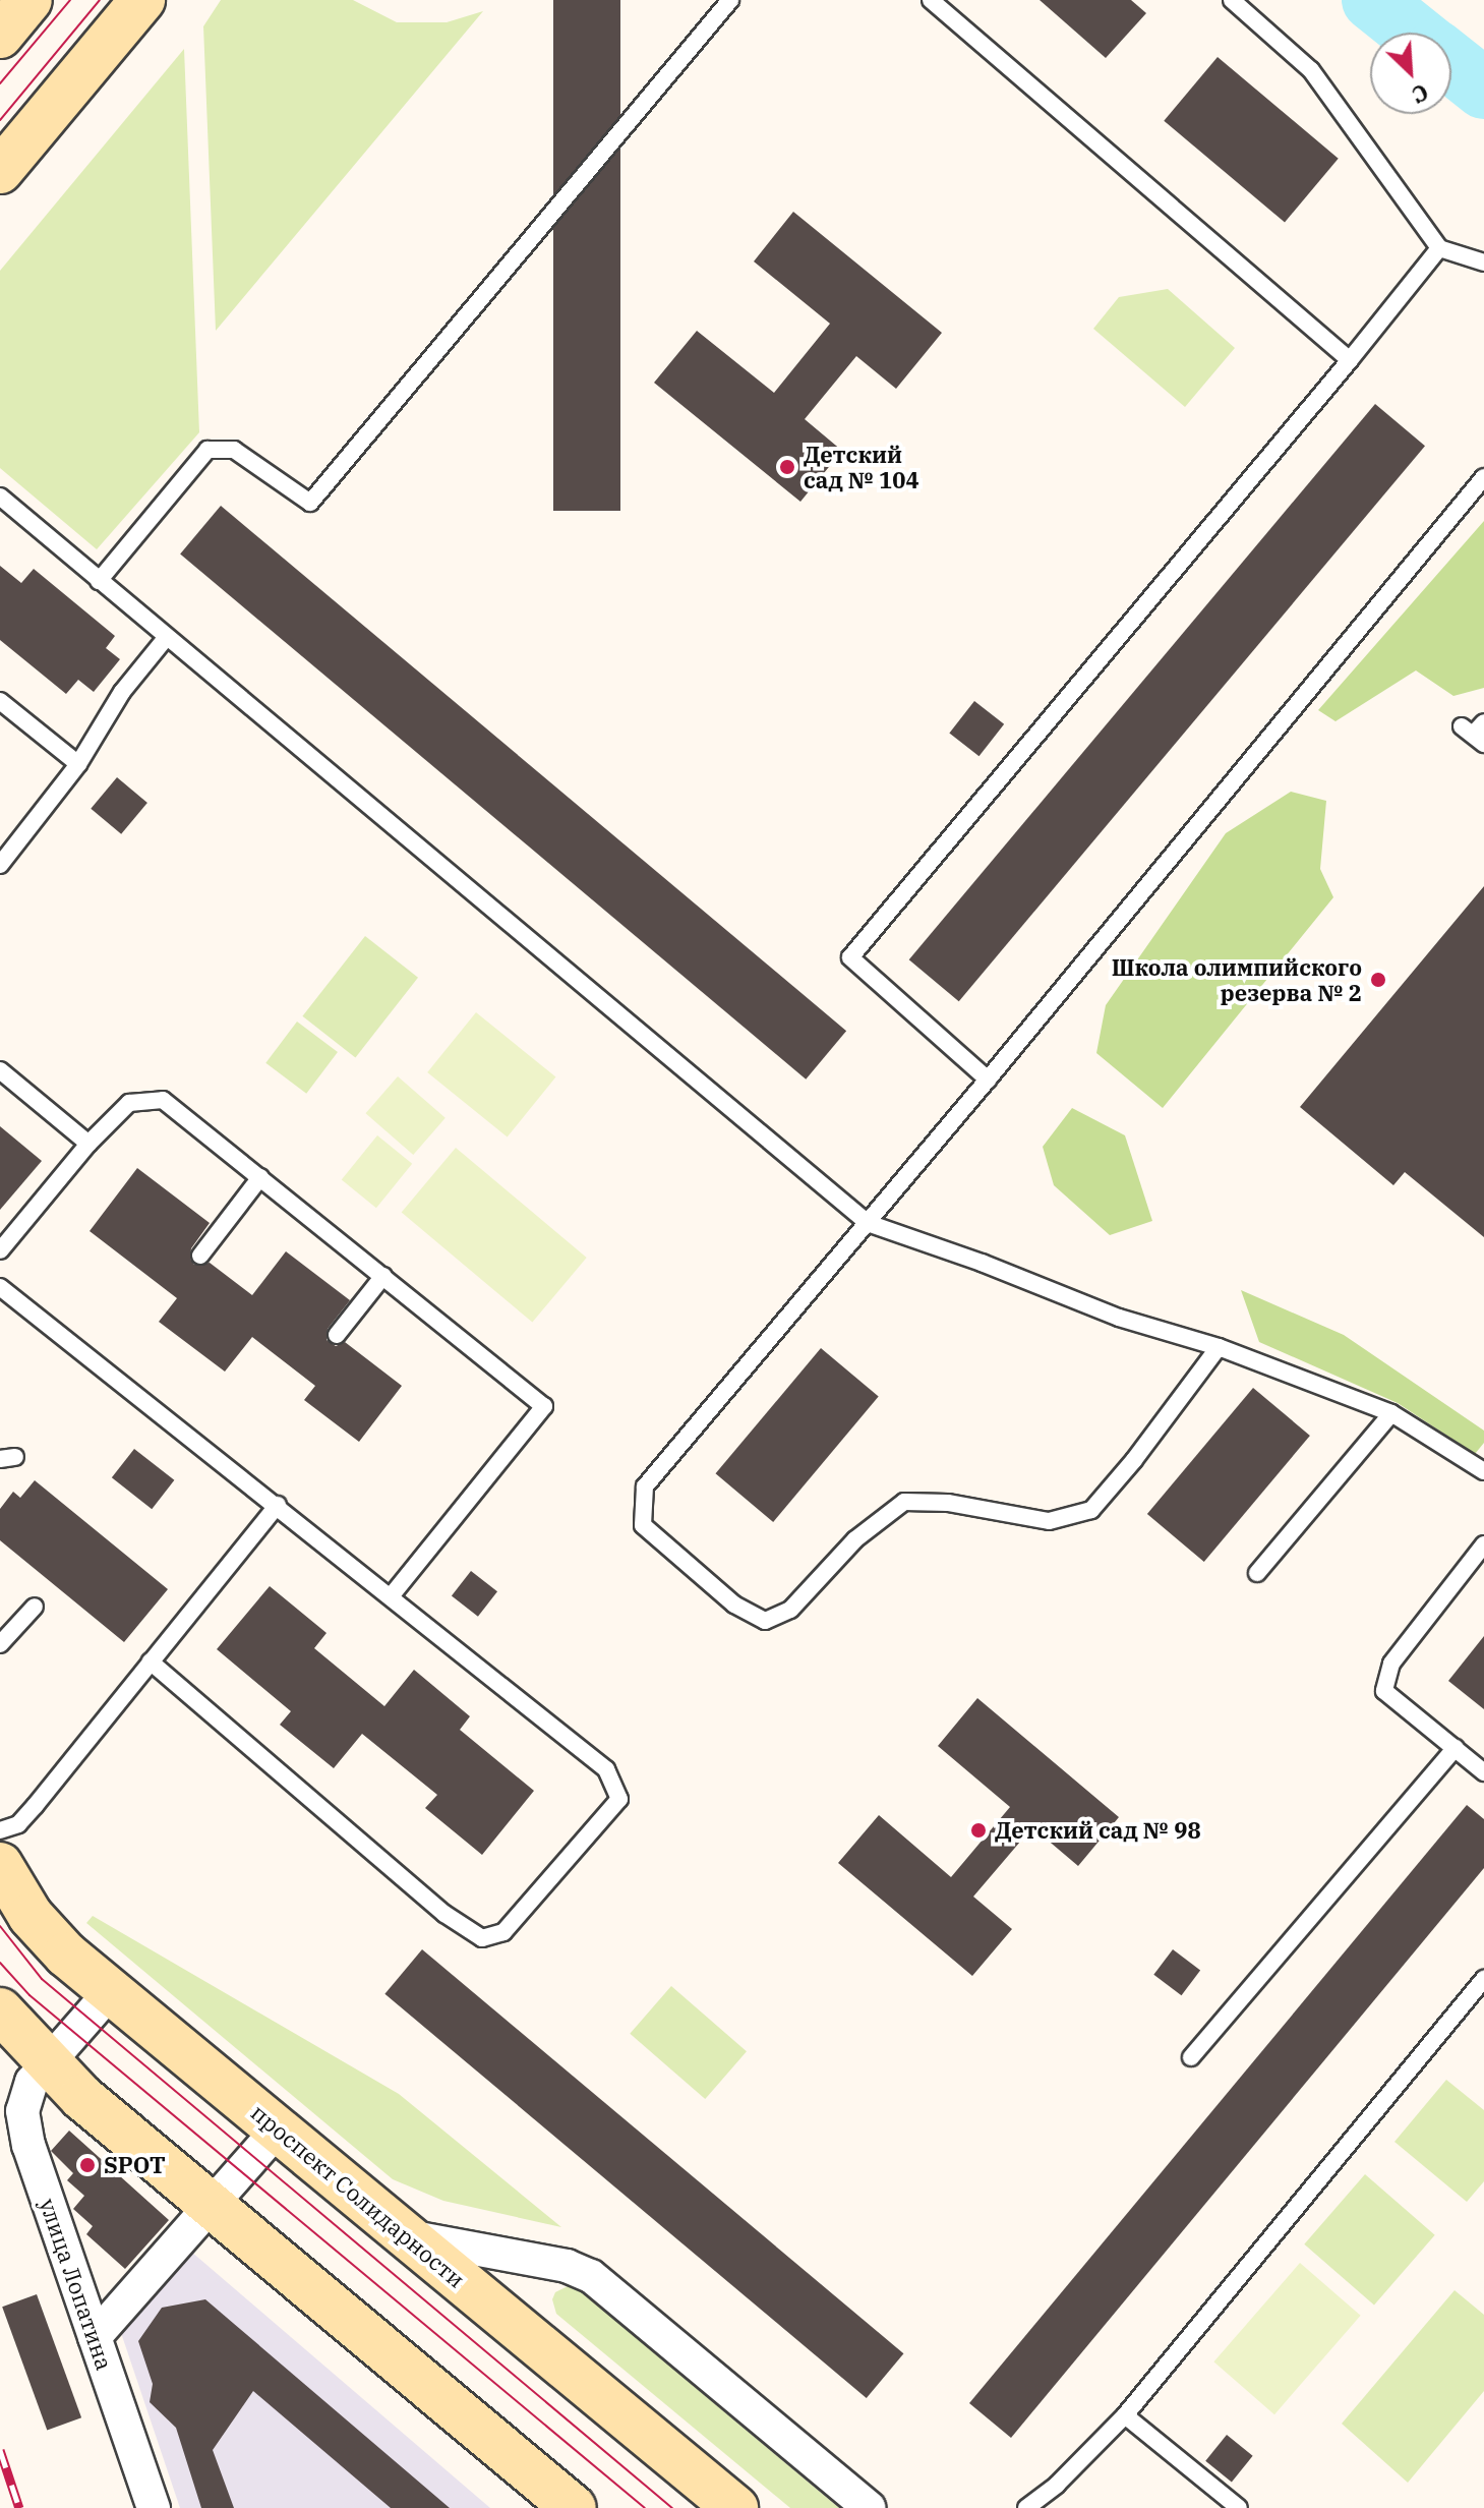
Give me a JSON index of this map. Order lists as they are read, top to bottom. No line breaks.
{"streets":{"main road":["проспект Солидарности"],"street":["улица Лопатина"]},"crossings":[["проспект Солидарности","улица Лопатина"]],"places":["Детский сад № 104","Школа олимпийского резерва № 2","Детский сад № 98","SPOT"],"north":"bottom right"}
